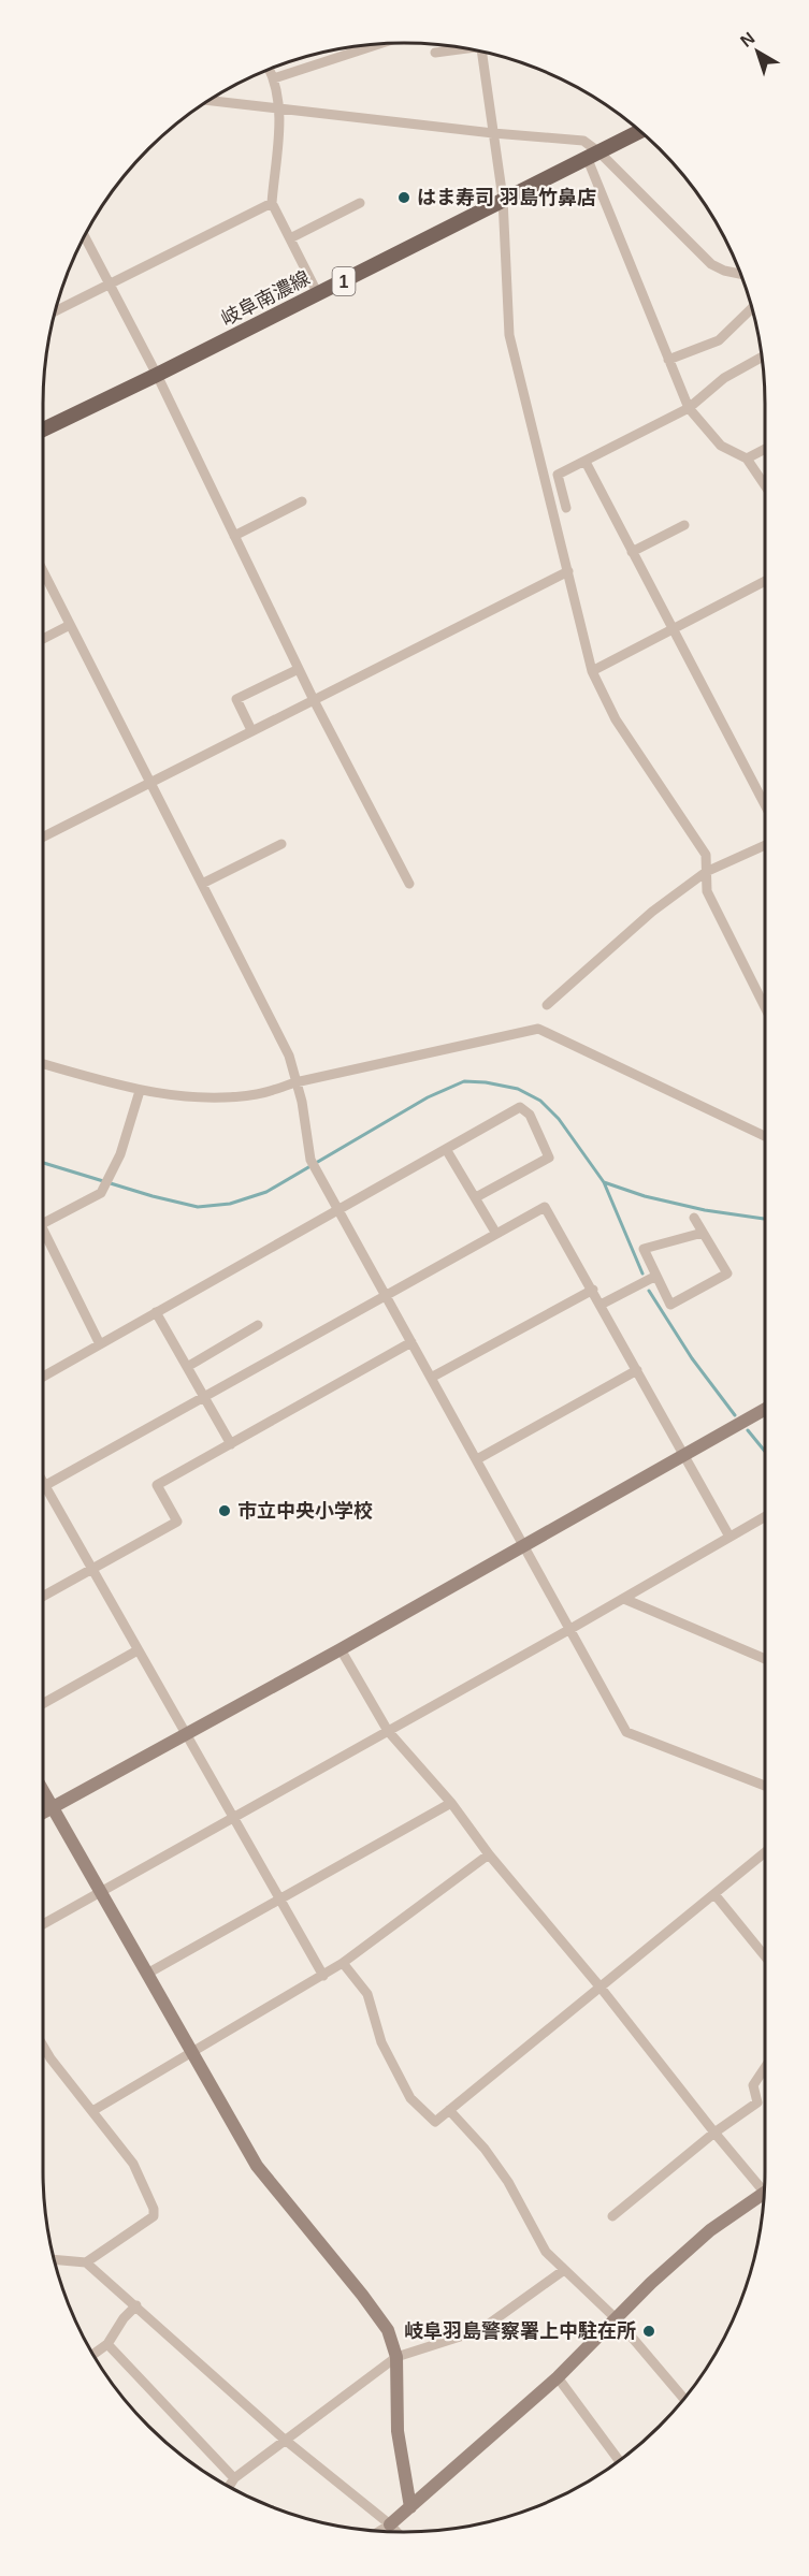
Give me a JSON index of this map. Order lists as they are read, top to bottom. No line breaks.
{"streets":{"main road":["1","岐阜南濃線"]},"places":["はま寿司 羽島竹鼻店","市立中央小学校","岐阜羽島警察署上中駐在所"],"north":"top left"}
